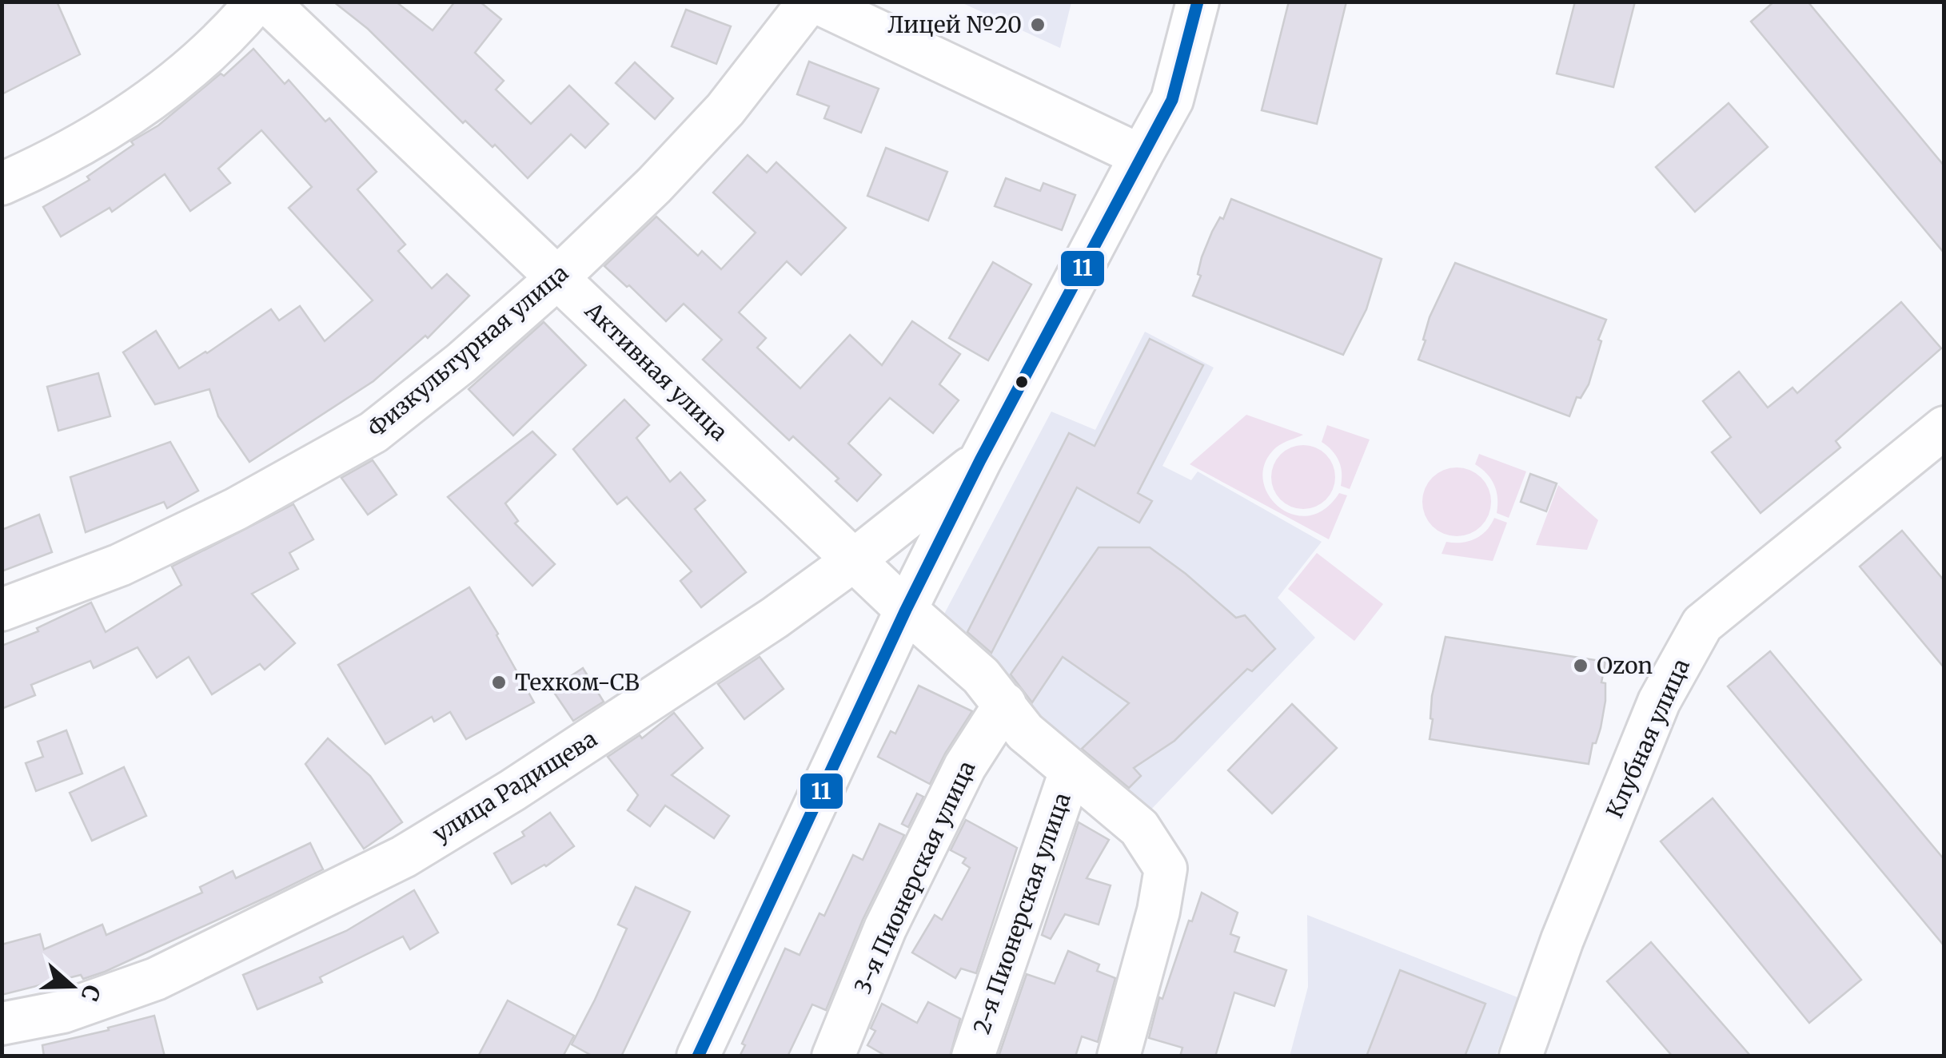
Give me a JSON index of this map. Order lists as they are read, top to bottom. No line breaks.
{"streets":{"street":["Физкультурная улица","Активная улица","Клубная улица","улица Радищева","3-я Пионерская улица","2-я Пионерская улица"]},"crossings":[["Физкультурная улица","Активная улица"],["Активная улица","улица Радищева"],["Активная улица","3-я Пионерская улица"],["Активная улица","2-я Пионерская улица"]],"places":["Лицей №20","Ozon","Техком-СВ"],"lines":["transit line 11"],"north":"right"}
